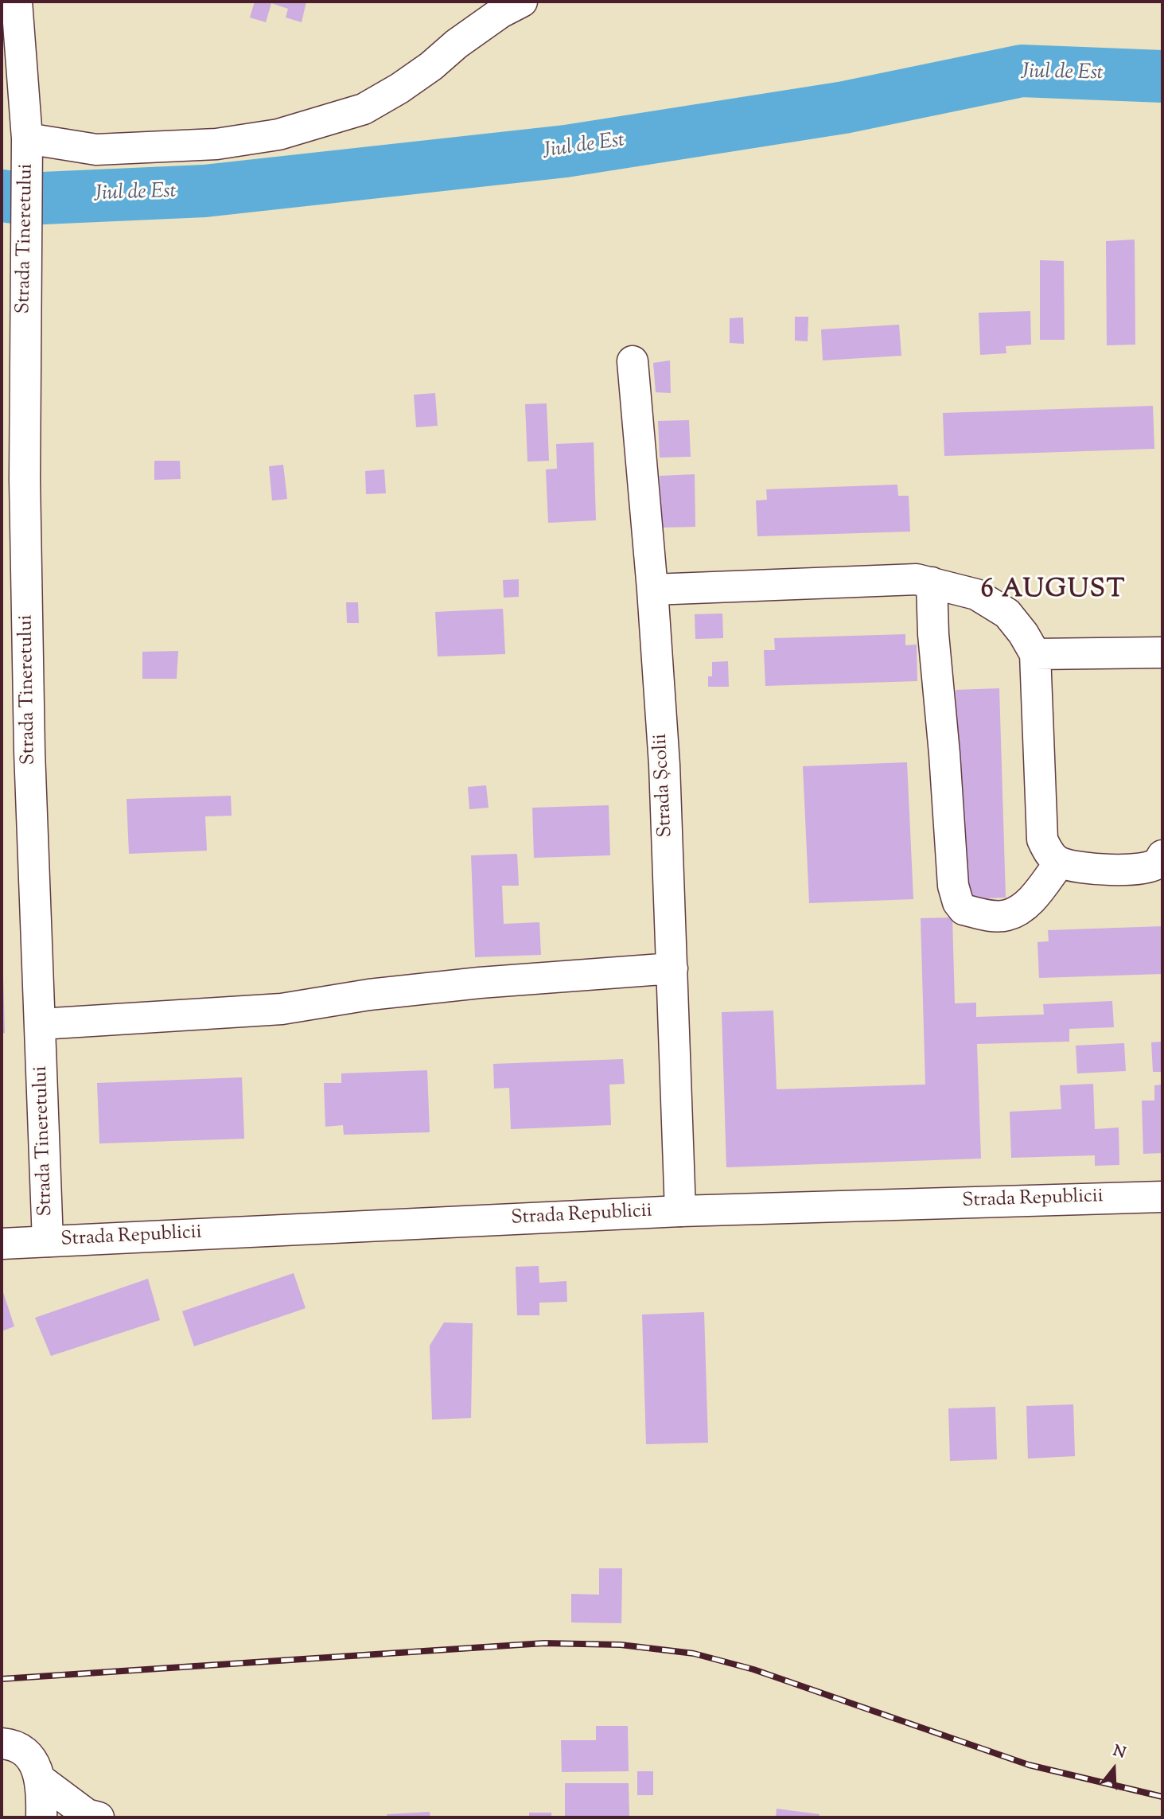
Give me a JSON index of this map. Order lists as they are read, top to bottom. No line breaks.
{"streets":{"street":["Strada Tineretului","Strada Școlii","Strada Republicii"]},"crossings":[["Strada Tineretului","Strada Republicii"],["Strada Școlii","Strada Republicii"]],"districts":["6 AUGUST"],"water":["Jiul de Est"],"north":"top"}
